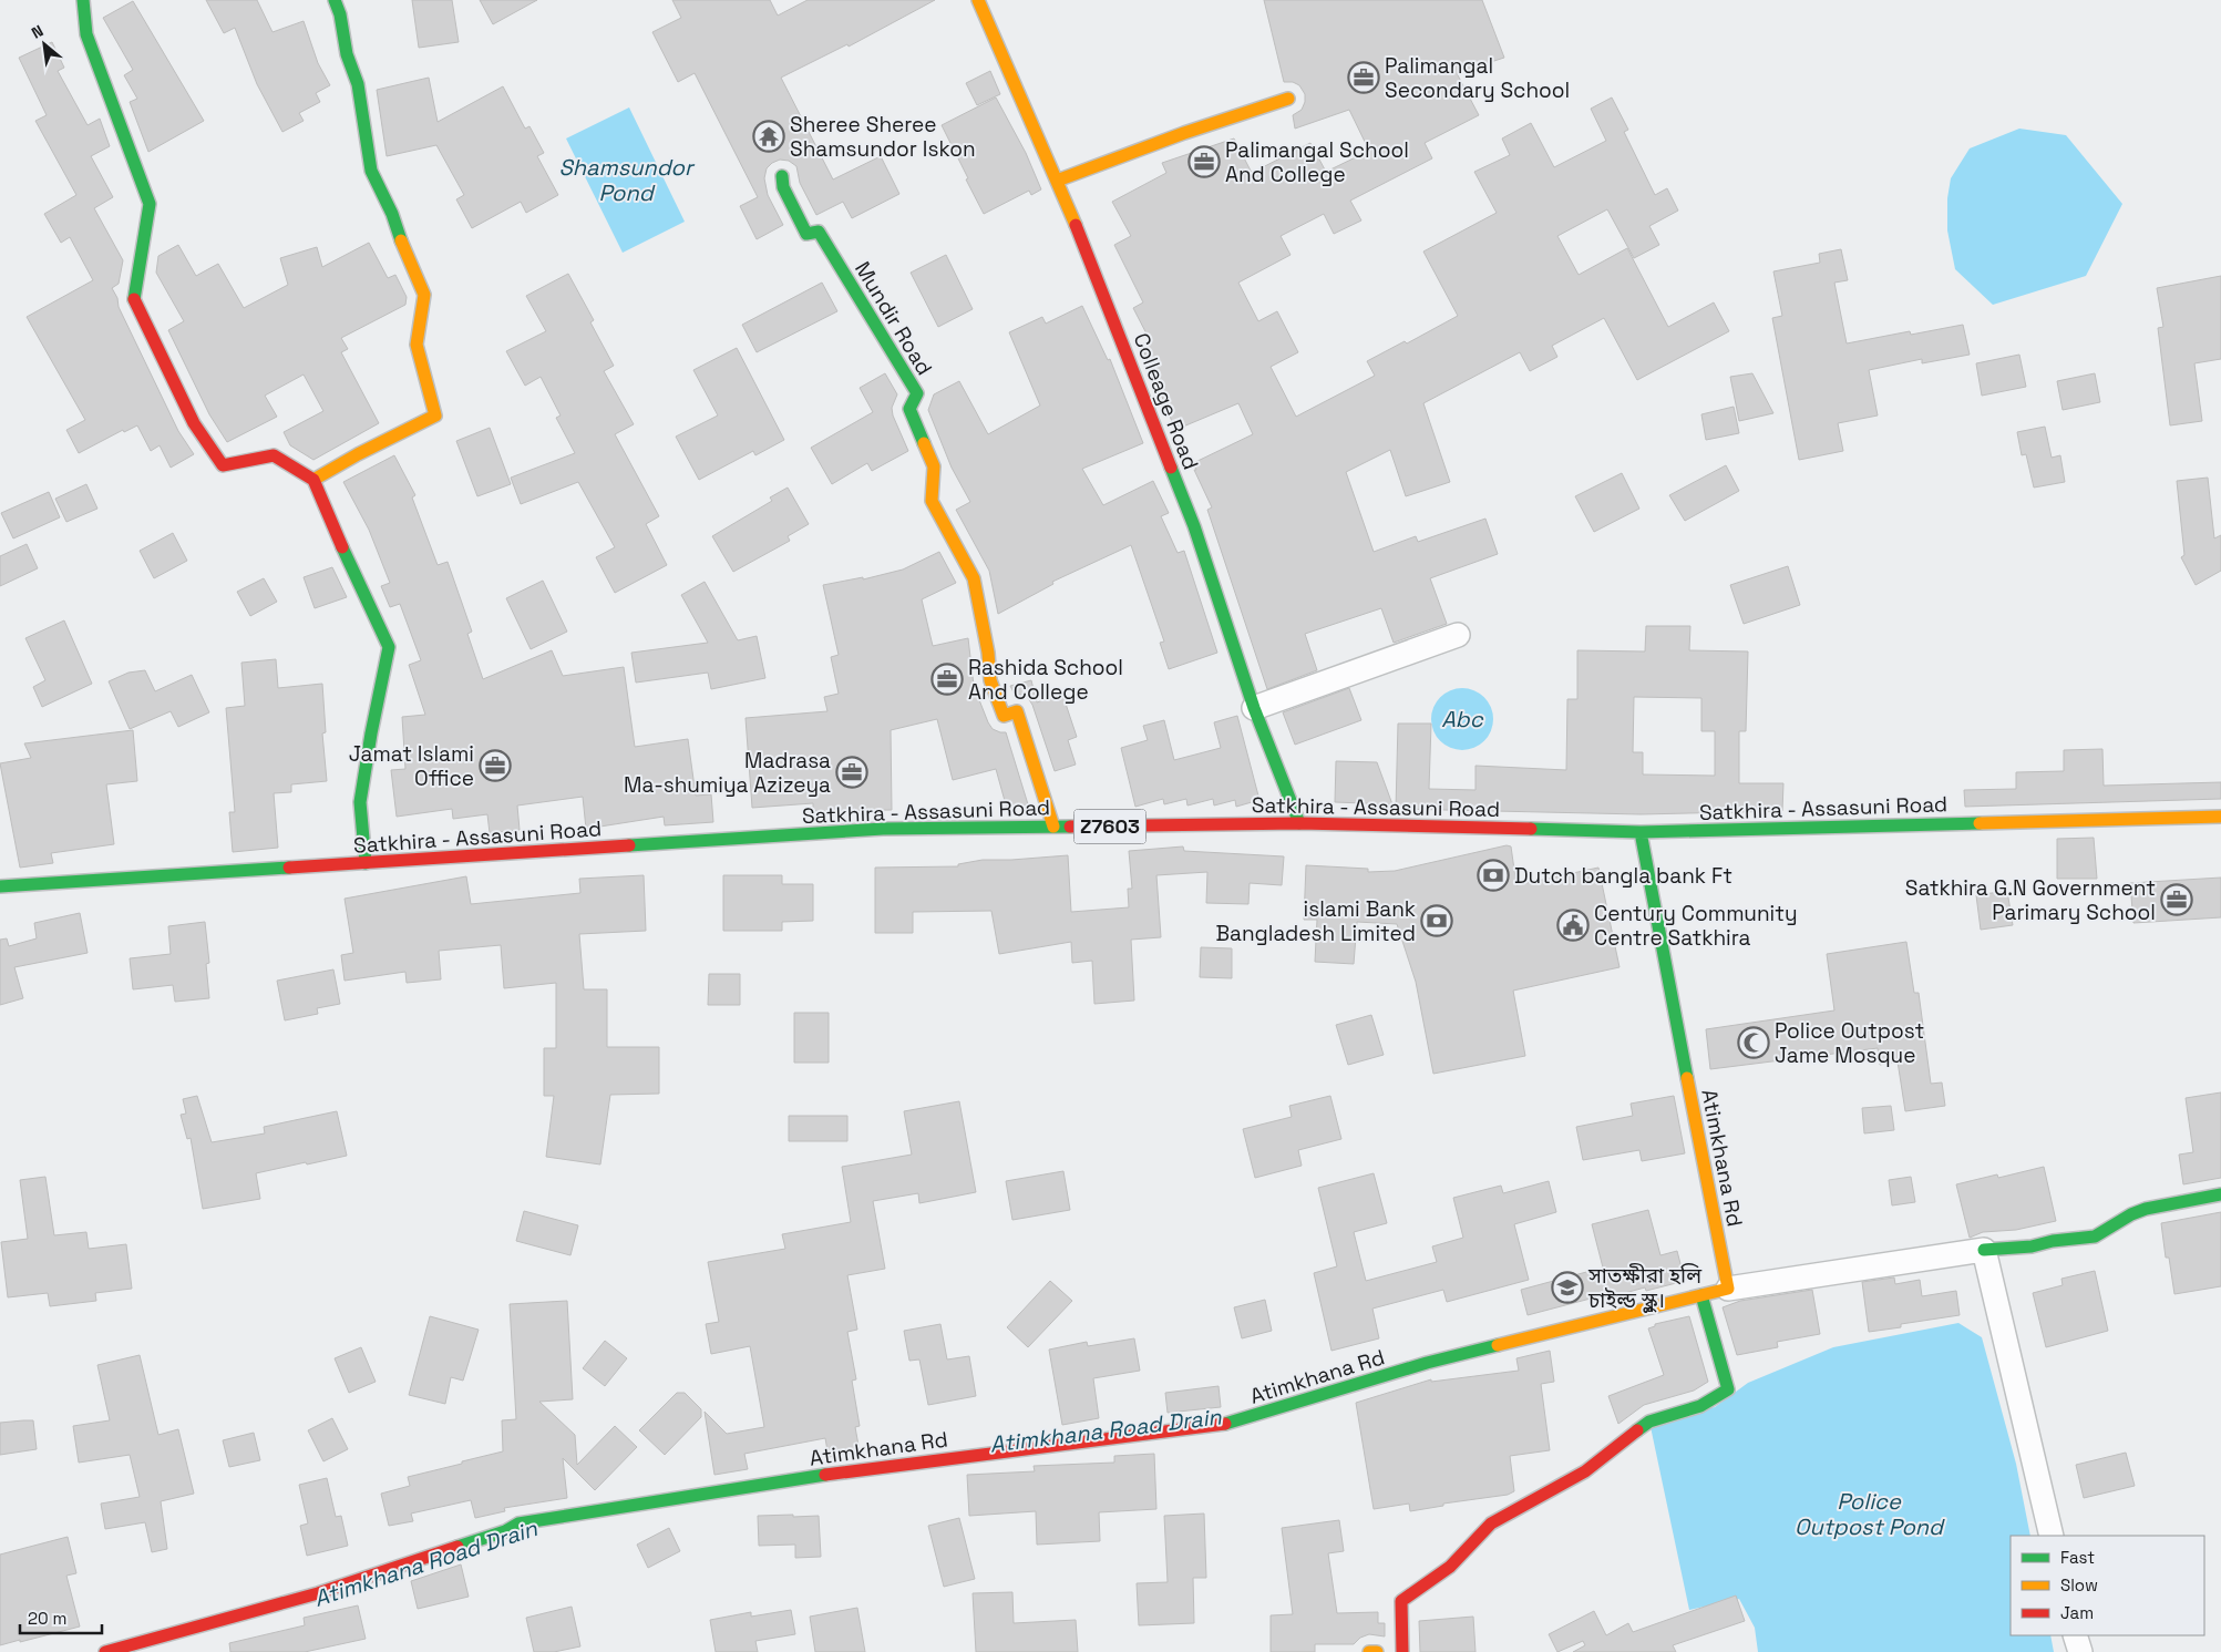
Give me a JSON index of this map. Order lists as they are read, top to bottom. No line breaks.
{"streets":{"street":["Mundir Road","Colleage Road","Satkhira - Assasuni Road","Z7603","Atimkhana Rd"]},"crossings":[["Mundir Road","Satkhira - Assasuni Road"],["Colleage Road","Satkhira - Assasuni Road"],["Satkhira - Assasuni Road","Atimkhana Rd"]],"water":["Shamsundor Pond","Abc","Atimkhana Road Drain","Police Outpost Pond"],"places":{"office":["Palimangal Secondary School","Palimangal School And College","Rashida School And College","Jamat Islami Office","Madrasa Ma-shumiya Azizeya","Satkhira G.N Government Parimary School"],"temple":["Sheree Sheree Shamsundor Iskon"],"bank":["Dutch bangla bank Ft","islami Bank Bangladesh Limited"],"public building":["Century Community Centre Satkhira"],"mosque":["Police Outpost Jame Mosque"],"school or university":["সাতক্ষীরা হলি চাইল্ড স্কুল।"]},"legend":["Fast","Slow","Jam"],"scale_bar":"20 m","north":"top left"}
